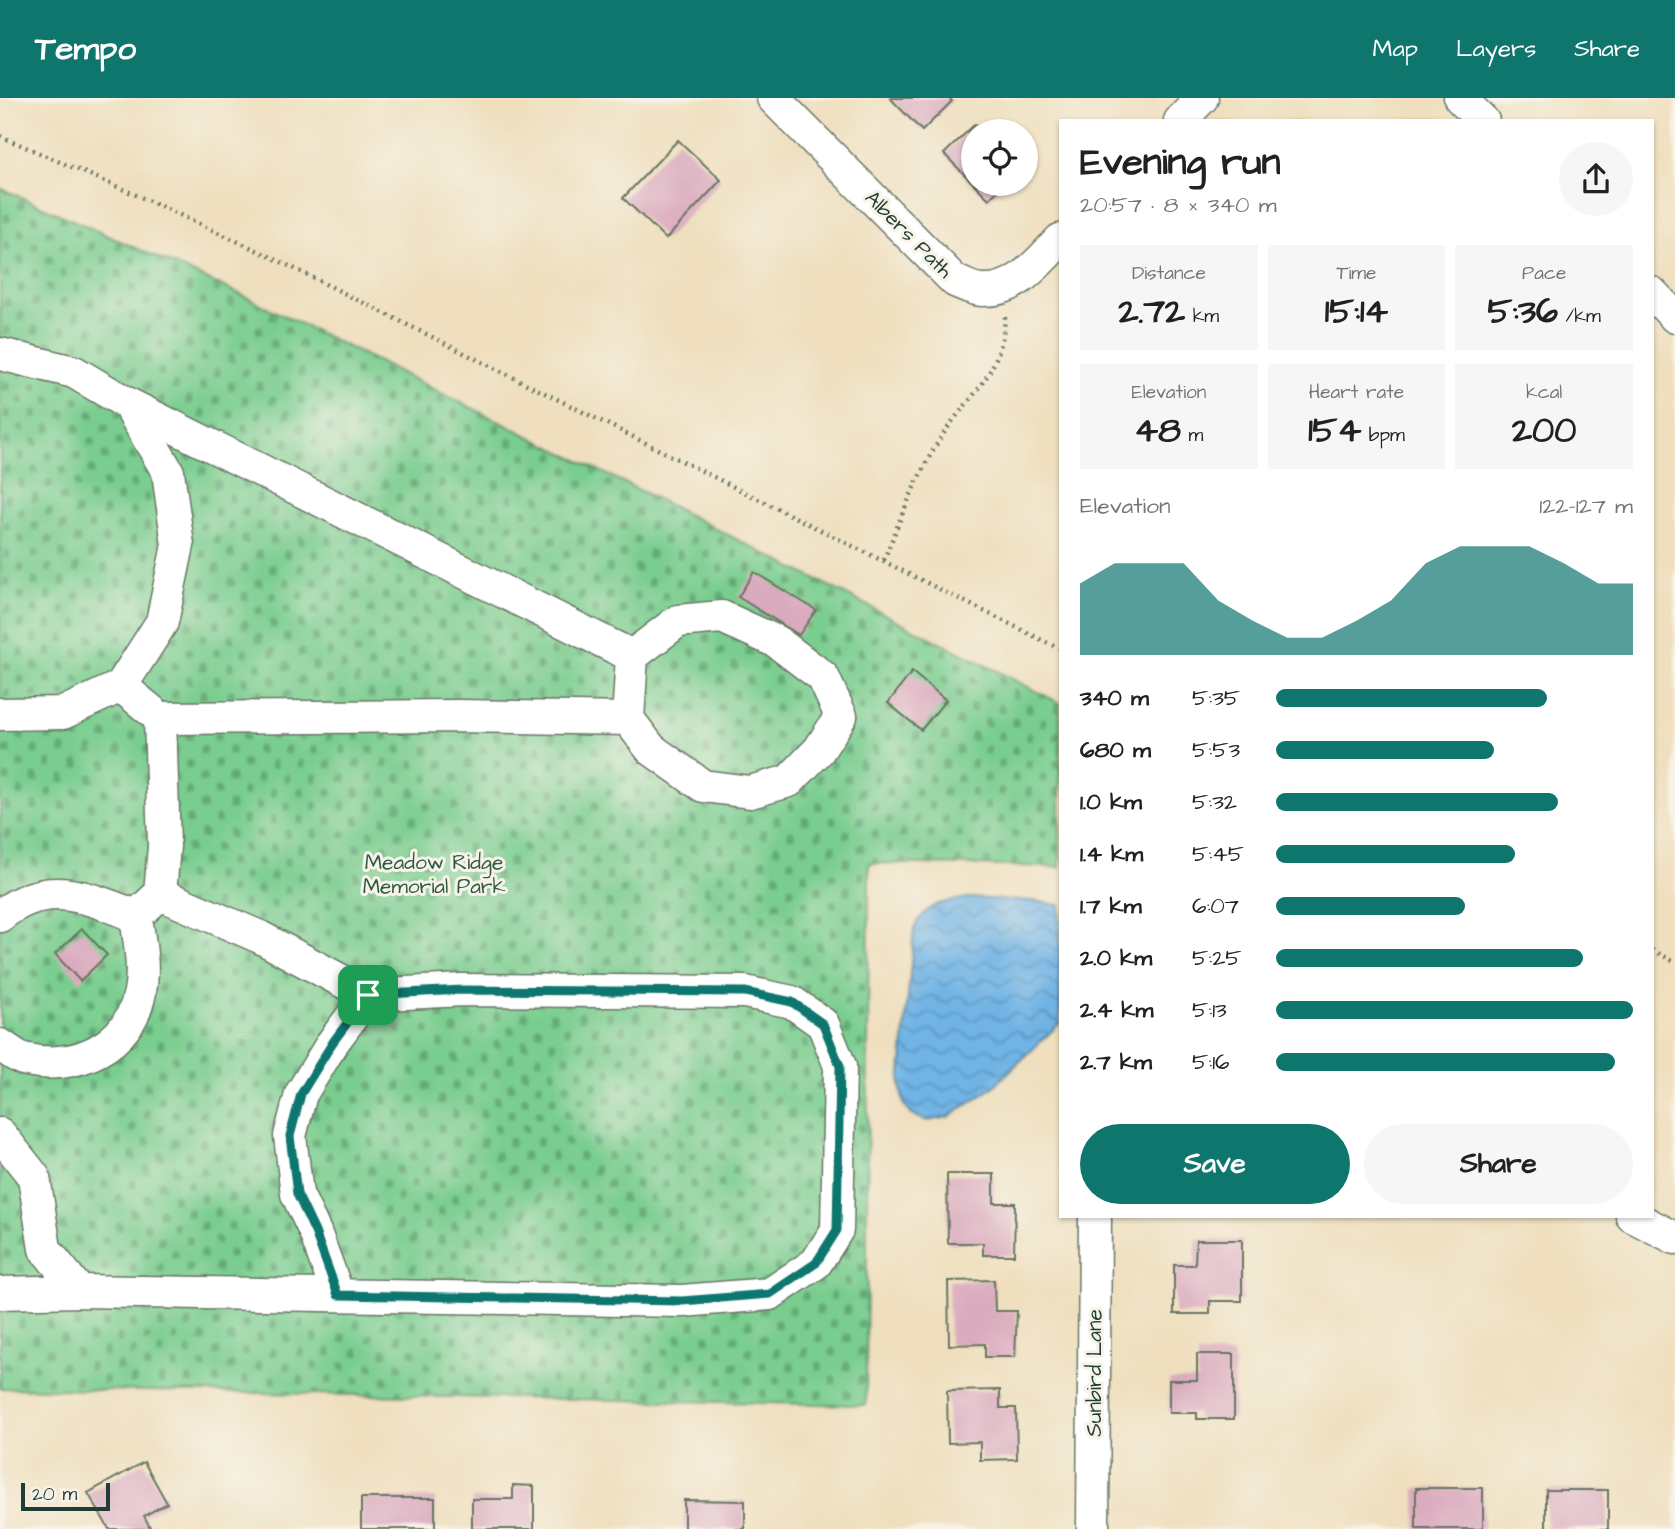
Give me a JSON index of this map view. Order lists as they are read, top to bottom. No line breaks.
{"streets":{"street":["Albers Path","Sunbird Lane"]},"parks":["Meadow Ridge Memorial Park"],"scale_bar":"20 m","page":{"header":"Tempo","nav":["Map","Layers","Share"],"heading":["Evening run","20:57 · 8 × 340 m"],"stats":[["Distance","2.72 km"],["Time","15:14"],["Pace","5:36 /km"],["Elevation","48 m"],["Heart rate","154 bpm"],["kcal","200"]],"chart":["Elevation","122–127 m"],"list":[{"name":"340 m","note":"5:35"},{"name":"680 m","note":"5:53"},{"name":"1.0 km","note":"5:32"},{"name":"1.4 km","note":"5:45"},{"name":"1.7 km","note":"6:07"},{"name":"2.0 km","note":"5:25"},{"name":"2.4 km","note":"5:13"},{"name":"2.7 km","note":"5:16"}],"buttons":["Save","Share"],"scale":"20 m"}}
